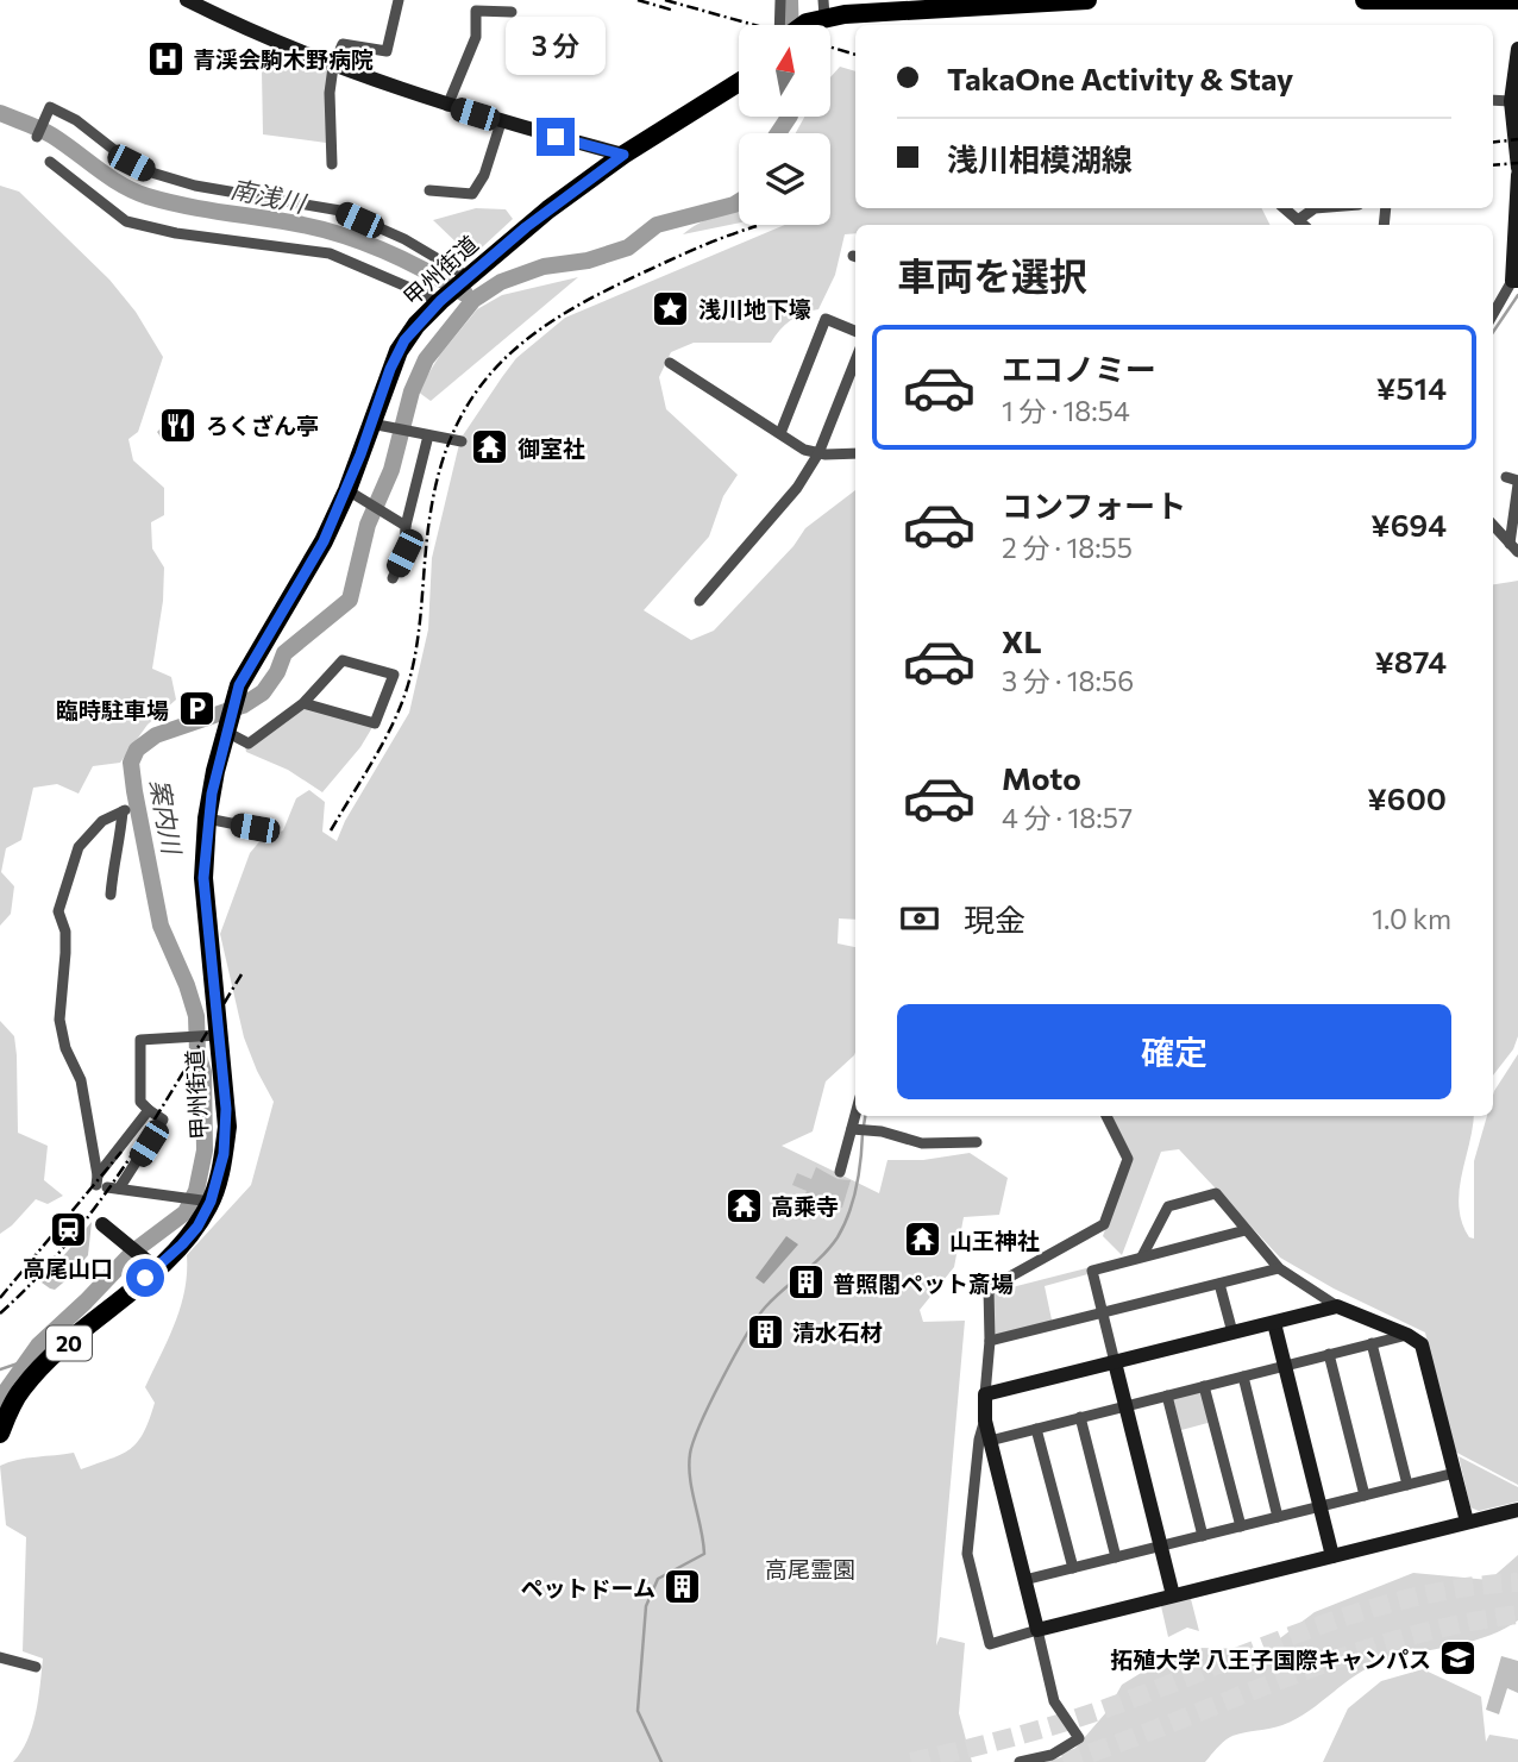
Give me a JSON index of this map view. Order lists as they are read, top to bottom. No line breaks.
{"streets":{"highway":["甲州街道","20"]},"water":["南浅川","案内川"],"parks":["高尾霊園"],"places":{"hospital":["青渓会駒木野病院"],"place":["浅川地下壕"],"restaurant":["ろくざん亭"],"temple":["御室社","高乘寺","山王神社"],"parking":["臨時駐車場"],"station":["高尾山口"],"building":["普照閣ペット斎場","清水石材","ペットドーム"],"school or university":["拓殖大学 八王子国際キャンパス"]},"north":"top","page":{"bubble":"3 分","banner":["TakaOne Activity & Stay","浅川相模湖線"],"heading":"車両を選択","list":[{"name":"エコノミー","note":"1 分 · 18:54","value":"¥514"},{"name":"コンフォート","note":"2 分 · 18:55","value":"¥694"},{"name":"XL","note":"3 分 · 18:56","value":"¥874"},{"name":"Moto","note":"4 分 · 18:57","value":"¥600"}],"pay":["現金","1.0 km"],"buttons":"確定"}}
